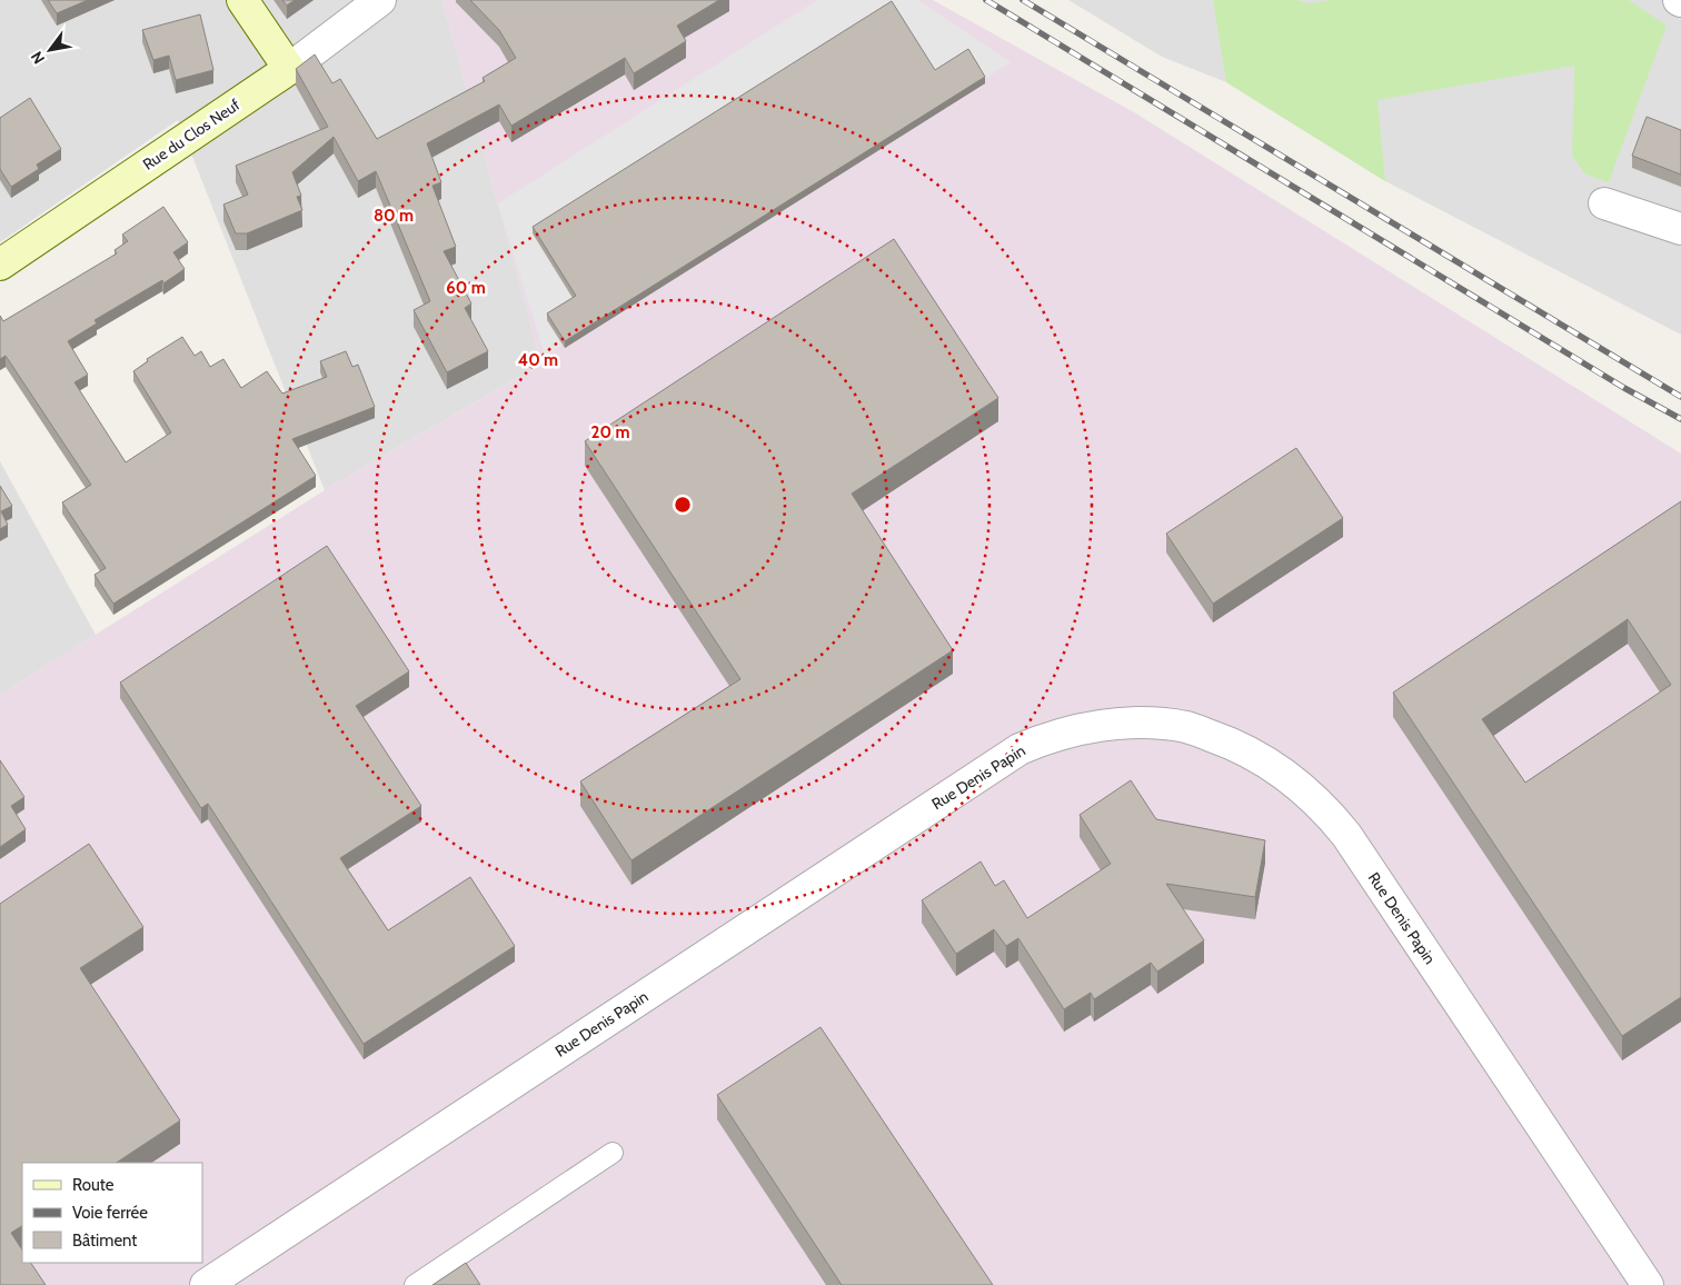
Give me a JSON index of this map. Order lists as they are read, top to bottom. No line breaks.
{"streets":{"street":["Rue du Clos Neuf","Rue Denis Papin"]},"legend":["Route","Voie ferrée","Bâtiment"],"north":"bottom left","rings":["80 m","60 m","40 m","20 m"]}
